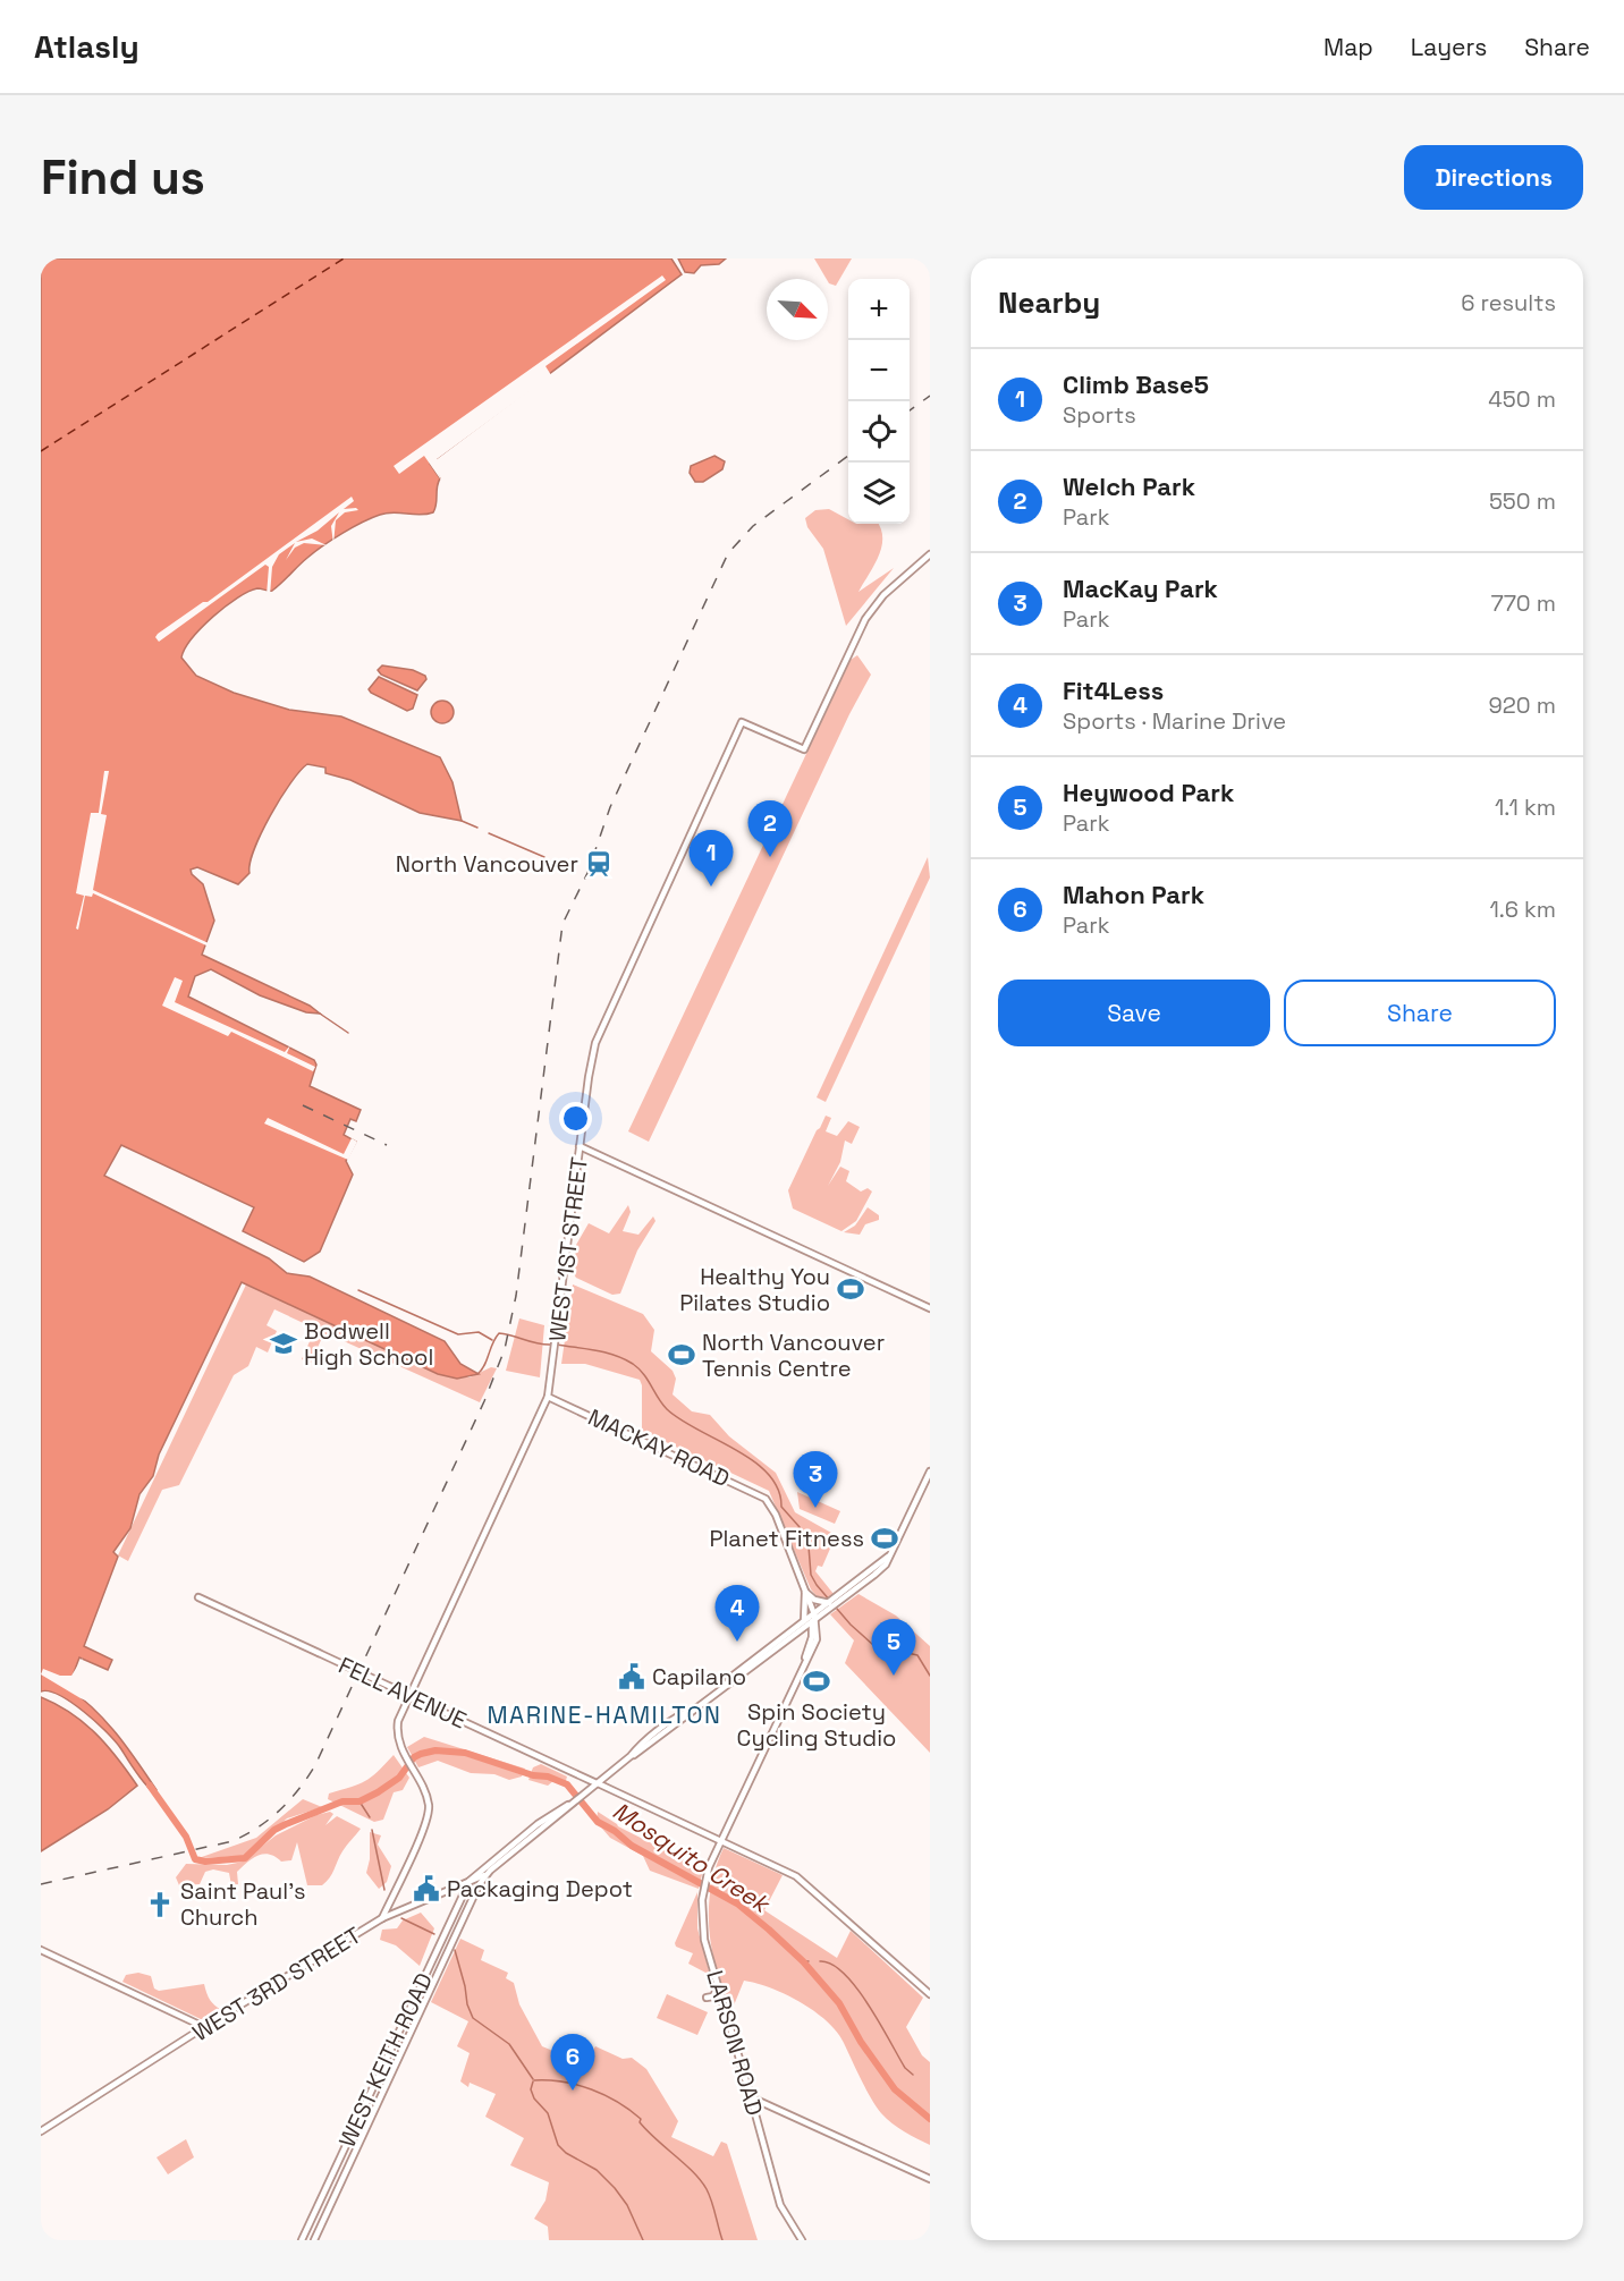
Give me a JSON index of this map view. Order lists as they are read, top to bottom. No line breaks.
{"streets":{"main road":["WEST 1ST STREET","MACKAY ROAD","FELL AVENUE","WEST 3RD STREET","LARSON ROAD","WEST KEITH ROAD"]},"crossings":[["WEST 1ST STREET","MACKAY ROAD"],["WEST 1ST STREET","FELL AVENUE"],["WEST 1ST STREET","WEST 3RD STREET"],["FELL AVENUE","LARSON ROAD"],["WEST 3RD STREET","WEST KEITH ROAD"]],"districts":["MARINE-HAMILTON"],"water":["Mosquito Creek"],"places":{"station":["North Vancouver"],"sports":["Healthy You Pilates Studio","North Vancouver Tennis Centre","Planet Fitness","Spin Society Cycling Studio"],"school or university":["Bodwell High School"],"public building":["Capilano","Packaging Depot"],"church":["Saint Paul's Church"]},"north":"bottom right","page":{"header":"Atlasly","nav":["Map","Layers","Share"],"buttons":["Directions",["Save","Share"]],"title":"Find us","heading":["Nearby","6 results"],"map_buttons":["+","−"],"list":[{"mark":"1","name":"Climb Base5","note":"Sports","value":"450 m"},{"mark":"2","name":"Welch Park","note":"Park","value":"550 m"},{"mark":"3","name":"MacKay Park","note":"Park","value":"770 m"},{"mark":"4","name":"Fit4Less","note":"Sports · Marine Drive","value":"920 m"},{"mark":"5","name":"Heywood Park","note":"Park","value":"1.1 km"},{"mark":"6","name":"Mahon Park","note":"Park","value":"1.6 km"}],"pins":["2","1","3","4","5","6"]}}
